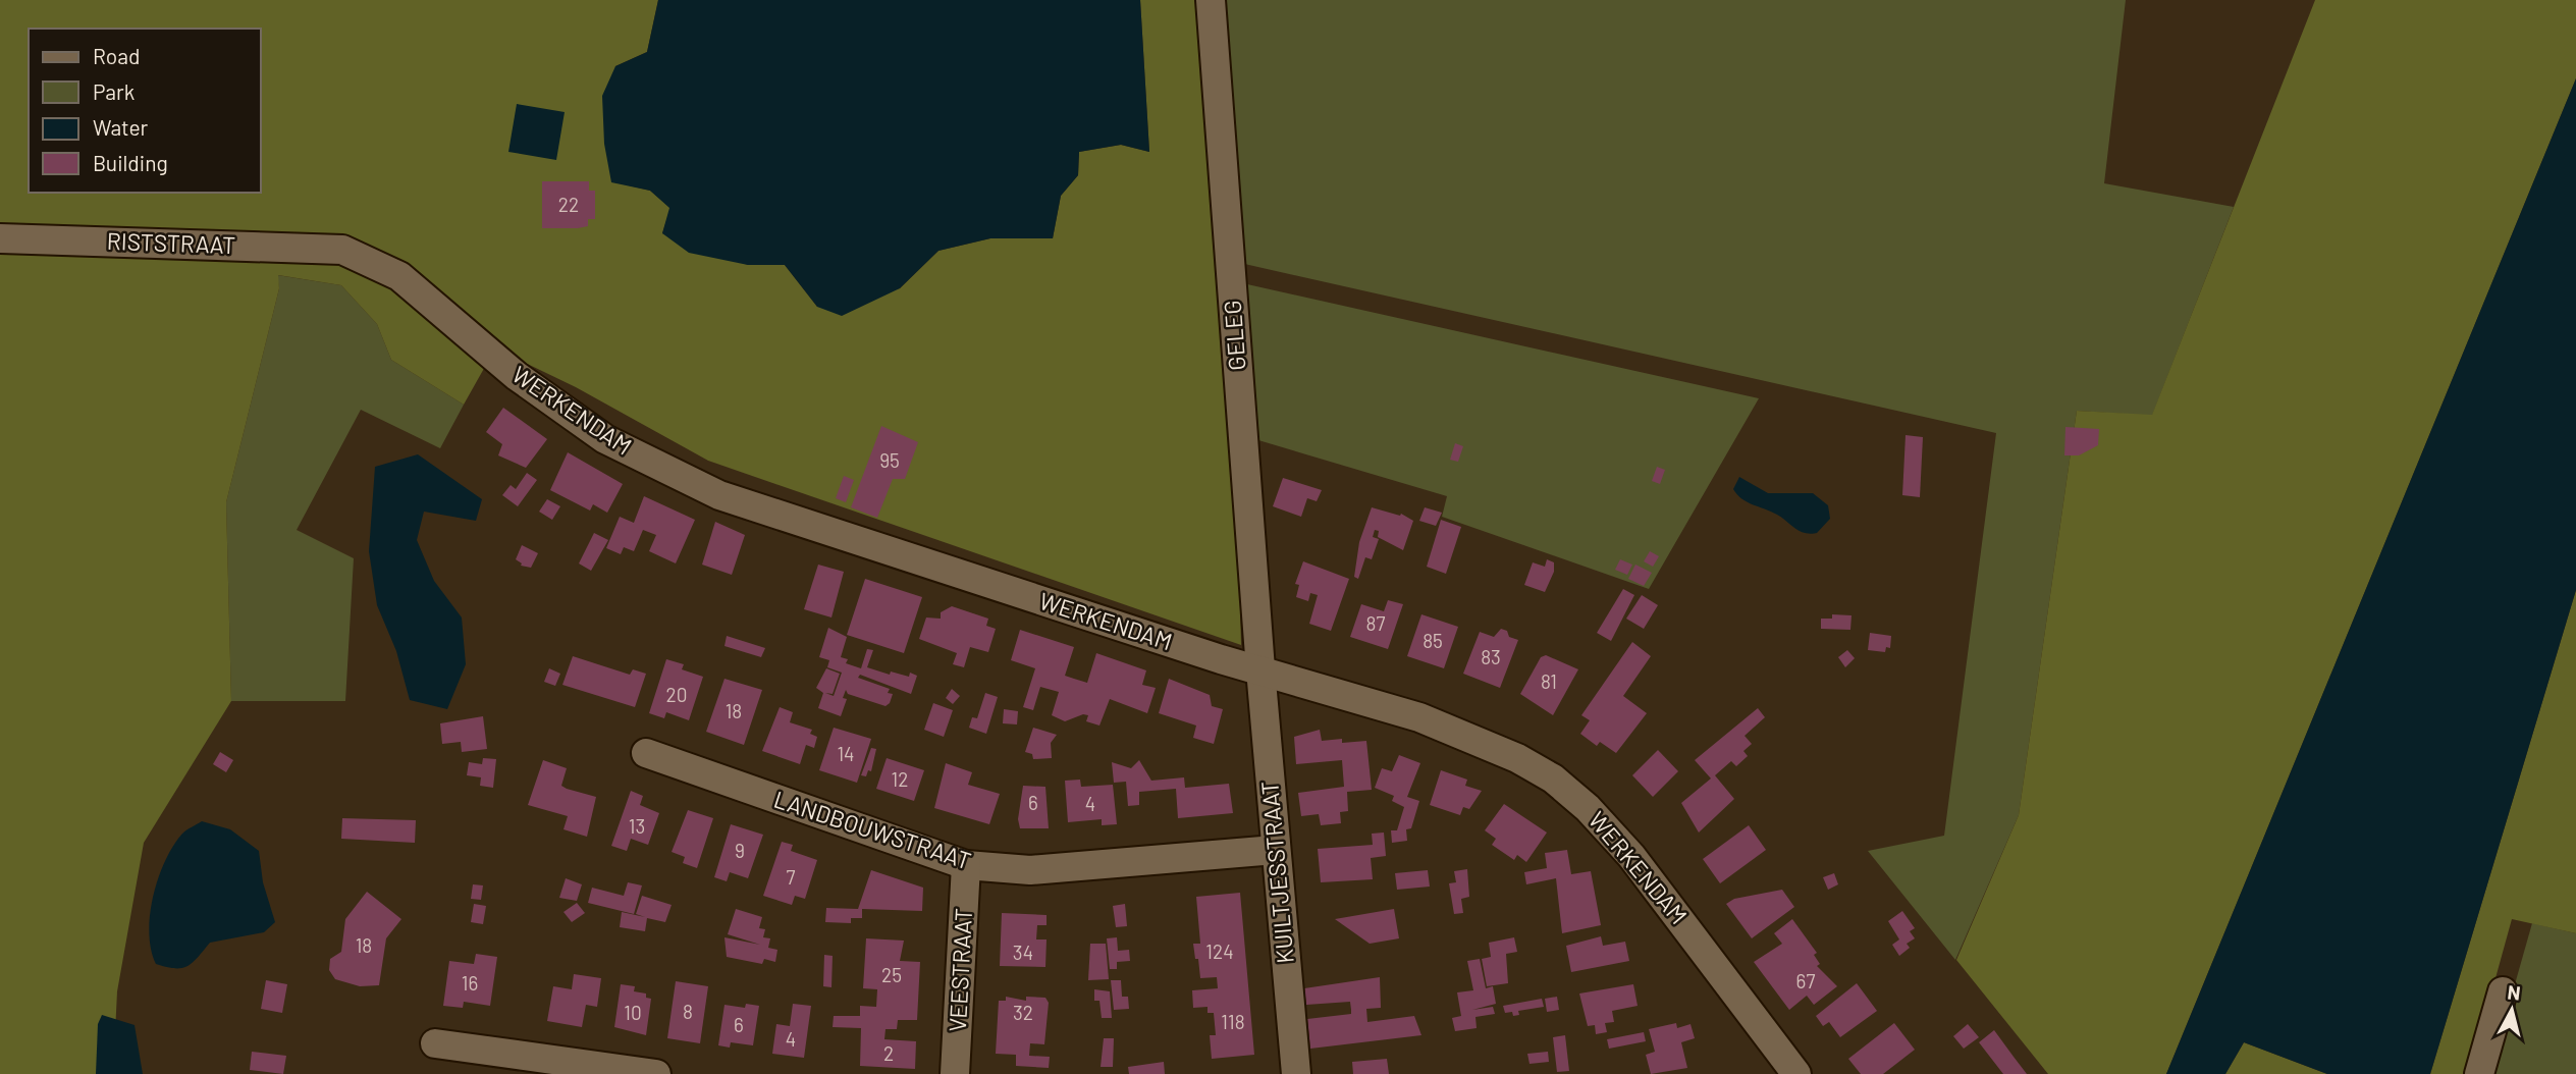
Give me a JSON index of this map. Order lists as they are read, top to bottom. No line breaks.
{"streets":{"street":["RISTSTRAAT","GELEG","WERKENDAM","LANDBOUWSTRAAT","KUILTJESSTRAAT","VEESTRAAT"]},"crossings":[["RISTSTRAAT","WERKENDAM"],["GELEG","WERKENDAM"],["GELEG","KUILTJESSTRAAT"],["WERKENDAM","KUILTJESSTRAAT"],["LANDBOUWSTRAAT","KUILTJESSTRAAT"],["LANDBOUWSTRAAT","VEESTRAAT"]],"house_numbers":["22","95","87","85","83","81","20","18","14","12","6","4","13","9","7","18","124","34","25","67","16","8","10","32","118","6","4","2"],"legend":["Road","Park","Water","Building"],"north":"top"}
